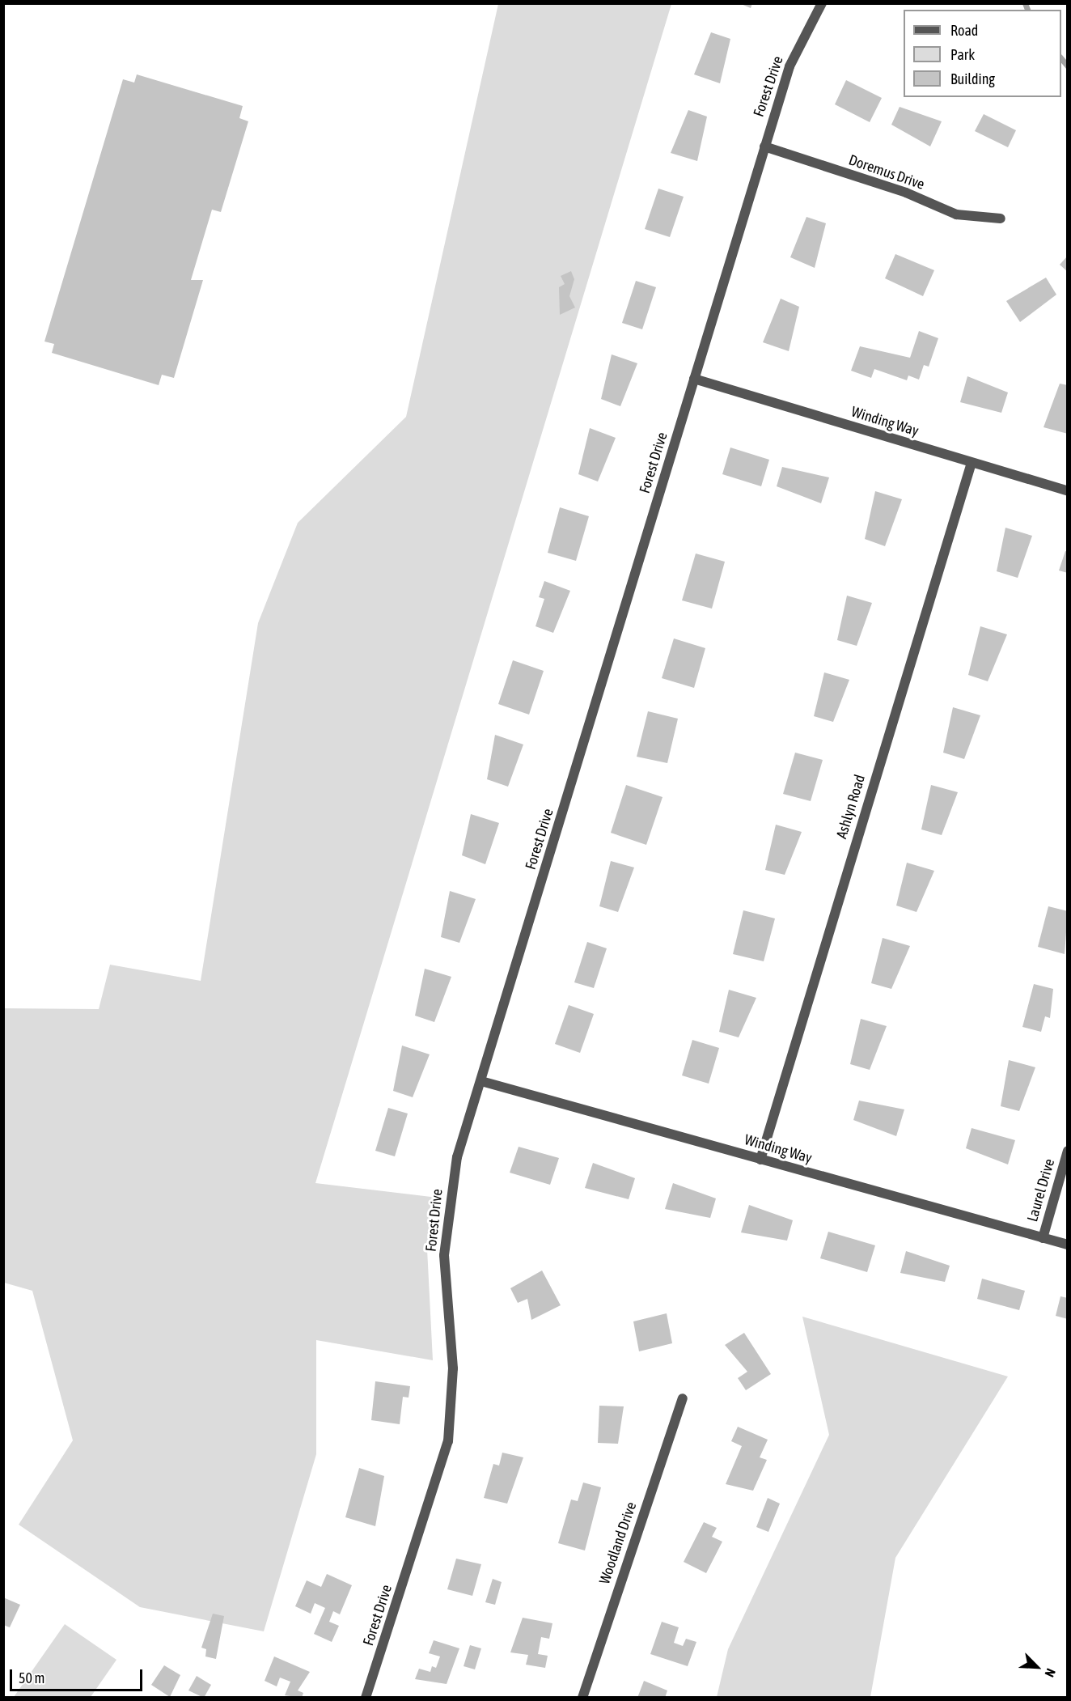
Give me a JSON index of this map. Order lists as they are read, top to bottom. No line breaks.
{"streets":{"street":["Forest Drive","Doremus Drive","Winding Way","Ashlyn Road","Laurel Drive","Woodland Drive"]},"crossings":[["Forest Drive","Doremus Drive"],["Forest Drive","Winding Way"],["Winding Way","Ashlyn Road"],["Winding Way","Laurel Drive"]],"legend":["Road","Park","Building"],"scale_bar":"50 m","north":"bottom right"}
